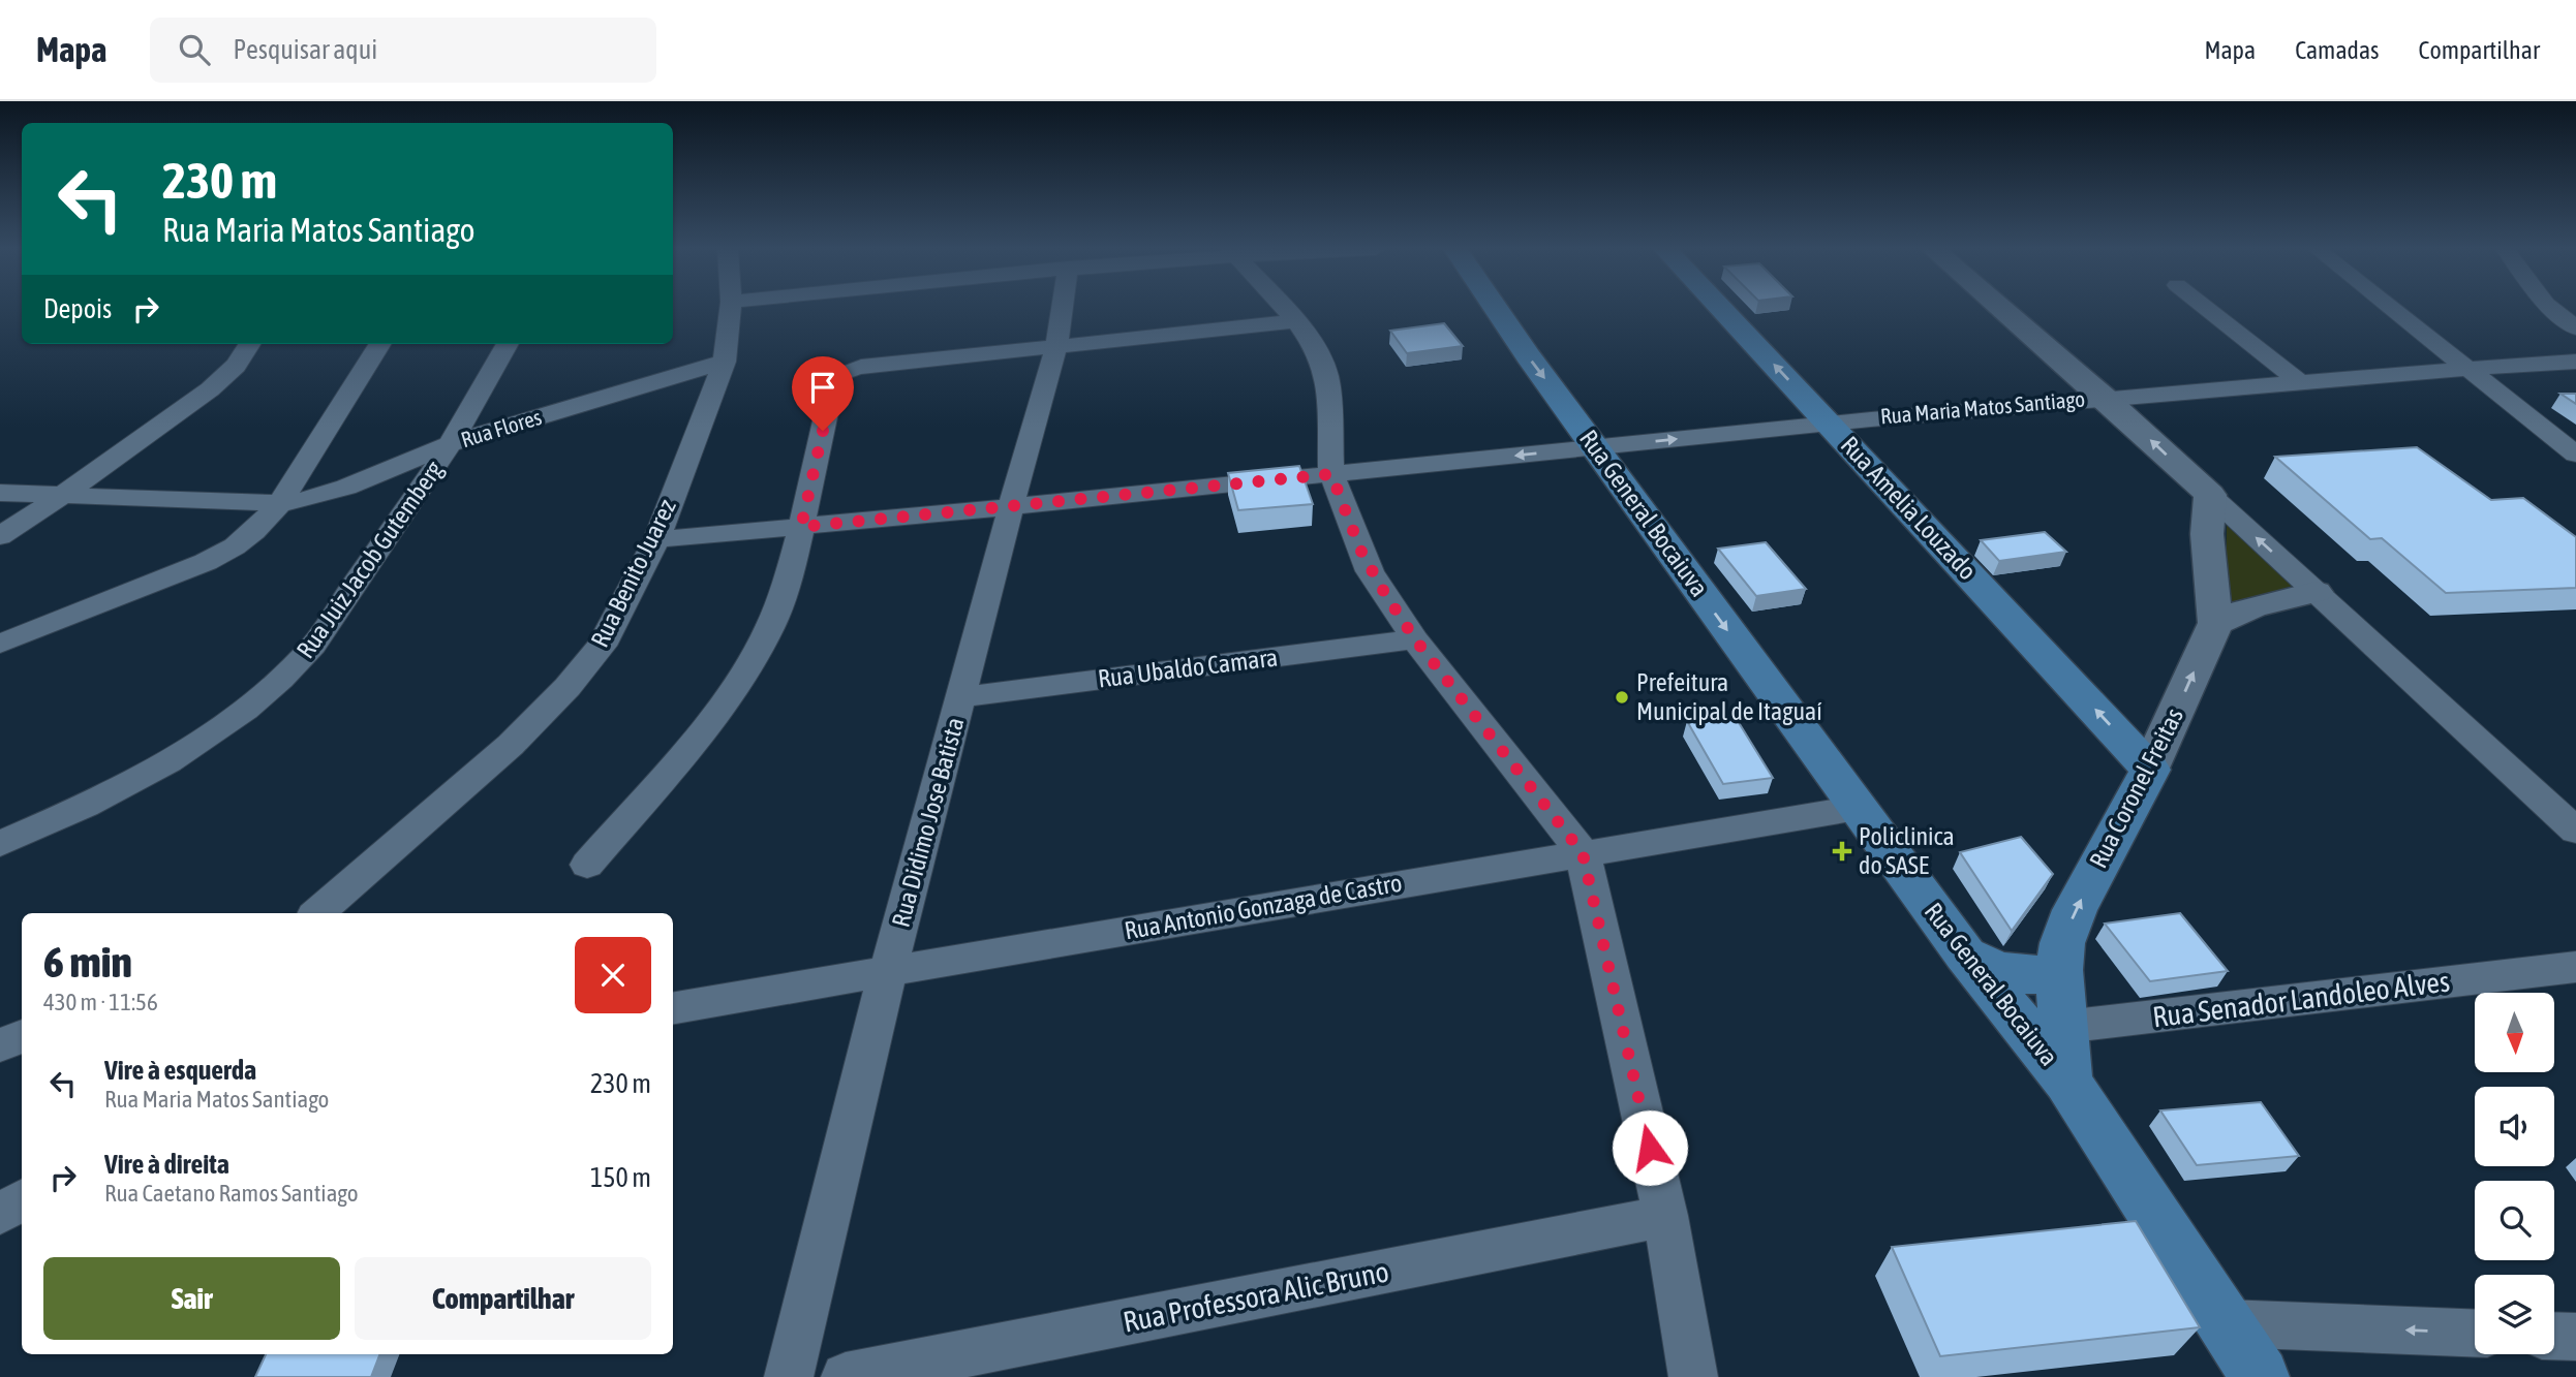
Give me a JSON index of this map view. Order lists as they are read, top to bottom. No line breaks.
{"streets":{"main road":["Rua Amelia Louzado","Rua General Bocaiuva","Rua Coronel Freitas"],"street":["Rua Maria Matos Santiago","Rua Flores","Rua Juiz Jacob Gutemberg","Rua Benito Juarez","Rua Ubaldo Camara","Rua Didimo Jose Batista","Rua Antonio Gonzaga de Castro","Rua Senador Landoleo Alves","Rua Professora Alic Bruno"]},"crossings":[["Rua Maria Matos Santiago","Rua Amelia Louzado"],["Rua Maria Matos Santiago","Rua General Bocaiuva"],["Rua Maria Matos Santiago","Rua Benito Juarez"],["Rua Maria Matos Santiago","Rua Didimo Jose Batista"],["Rua Flores","Rua Juiz Jacob Gutemberg"],["Rua Flores","Rua Benito Juarez"],["Rua Amelia Louzado","Rua Coronel Freitas"],["Rua General Bocaiuva","Rua Coronel Freitas"],["Rua General Bocaiuva","Rua Antonio Gonzaga de Castro"],["Rua General Bocaiuva","Rua Senador Landoleo Alves"],["Rua Ubaldo Camara","Rua Didimo Jose Batista"],["Rua Coronel Freitas","Rua Senador Landoleo Alves"],["Rua Didimo Jose Batista","Rua Antonio Gonzaga de Castro"]],"one_way":["Rua Amelia Louzado","Rua General Bocaiuva","Rua Coronel Freitas"],"places":{"other":["Prefeitura Municipal de Itaguaí"],"health":["Policlinica do SASE"]},"north":"bottom","page":{"header":"Mapa","search":"Pesquisar aqui","nav":["Mapa","Camadas","Compartilhar"],"turn":["230 m","Rua Maria Matos Santiago"],"then":"Depois","heading":["6 min","430 m · 11:56"],"list":[{"name":"Vire à esquerda","note":"Rua Maria Matos Santiago","value":"230 m"},{"name":"Vire à direita","note":"Rua Caetano Ramos Santiago","value":"150 m"}],"buttons":["Sair","Compartilhar"]}}
